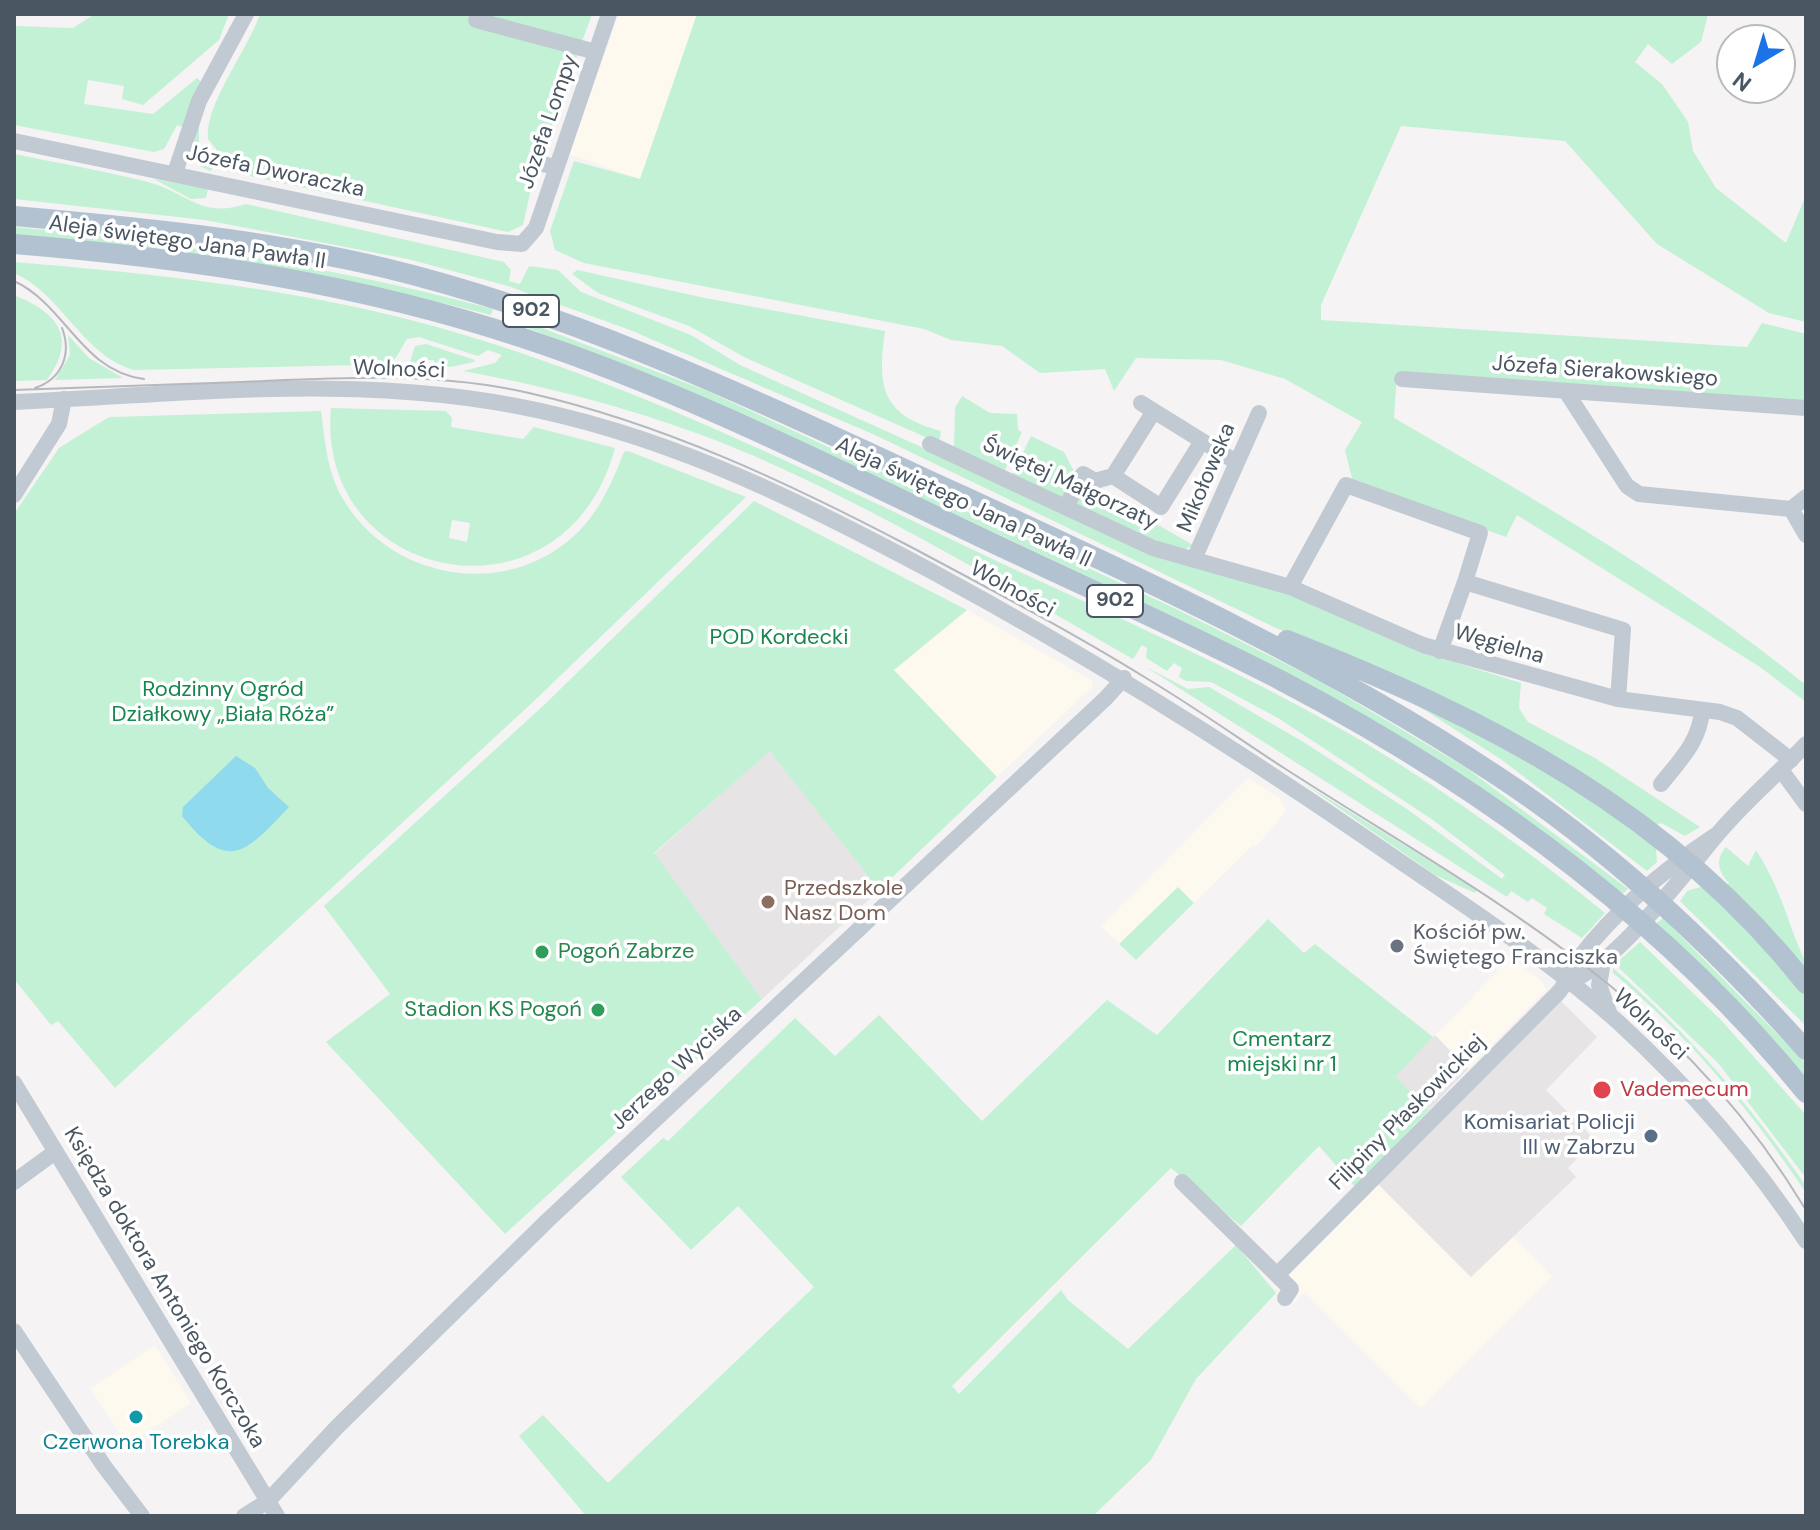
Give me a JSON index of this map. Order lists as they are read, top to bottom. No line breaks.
{"streets":{"main road":["Aleja świętego Jana Pawła II","902"],"street":["Józefa Lompy","Józefa Dworaczka","Wolności","Józefa Sierakowskiego","Mikołowska","Świętej Małgorzaty","Węgielna","Jerzego Wyciska","Filipiny Płaskowickiej","Księdza doktora Antoniego Korczoka"]},"crossings":[["Józefa Lompy","Józefa Dworaczka"],["Wolności","Jerzego Wyciska"],["Wolności","Filipiny Płaskowickiej"],["Mikołowska","Świętej Małgorzaty"],["Mikołowska","Węgielna"],["Świętej Małgorzaty","Węgielna"],["Jerzego Wyciska","Księdza doktora Antoniego Korczoka"]],"parks":["POD Kordecki","Rodzinny Ogród Działkowy „Biała Róża”","Cmentarz miejski nr 1"],"places":["Przedszkole Nasz Dom","Kościół pw. Świętego Franciszka","Pogoń Zabrze","Stadion KS Pogoń","Vademecum","Komisariat Policji III w Zabrzu","Czerwona Torebka"],"north":"bottom left"}
